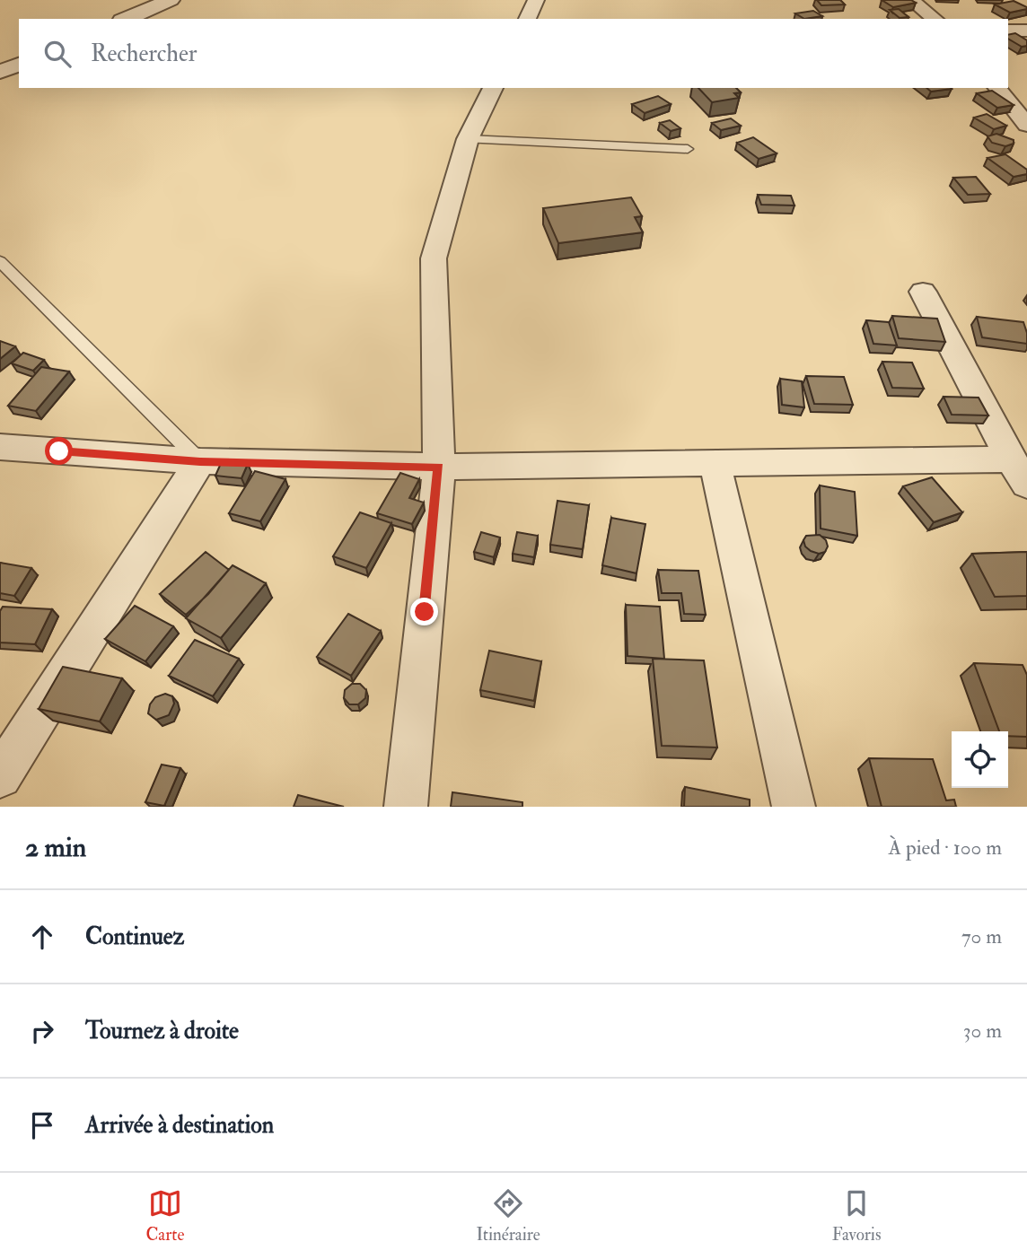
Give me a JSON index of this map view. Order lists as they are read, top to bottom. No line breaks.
{"page":{"search":"Rechercher","heading":["2 min","À pied · 100 m"],"list":[["Continuez","70 m"],["Tournez à droite","30 m"],"Arrivée à destination"],"nav":["Carte","Itinéraire","Favoris"]}}
